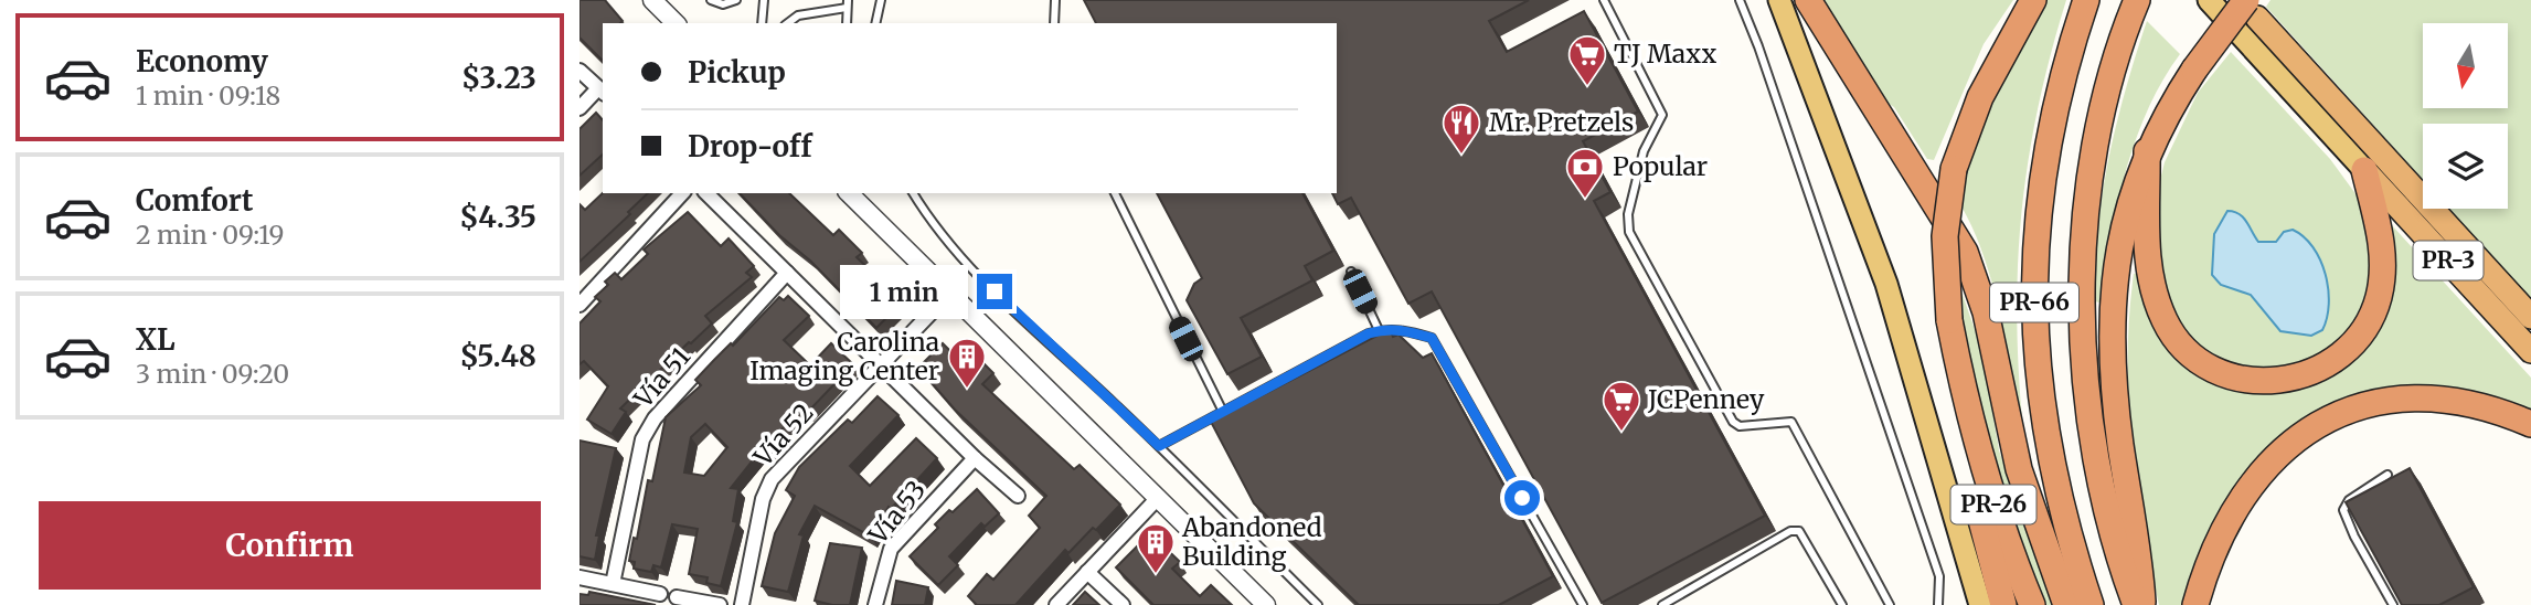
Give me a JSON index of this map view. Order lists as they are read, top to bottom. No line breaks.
{"streets":{"highway":["PR-3","PR-66","PR-26"],"street":["Vía 51","Vía 52","Vía 53"]},"places":{"supermarket":["TJ Maxx","JCPenney"],"restaurant":["Mr. Pretzels"],"bank":["Popular"],"building":["Carolina Imaging Center","Abandoned Building"]},"north":"bottom","page":{"list":[{"name":"Economy","note":"1 min · 09:18","value":"$3.23"},{"name":"Comfort","note":"2 min · 09:19","value":"$4.35"},{"name":"XL","note":"3 min · 09:20","value":"$5.48"}],"banner":["Pickup","Drop-off"],"bubble":"1 min","buttons":"Confirm"}}
